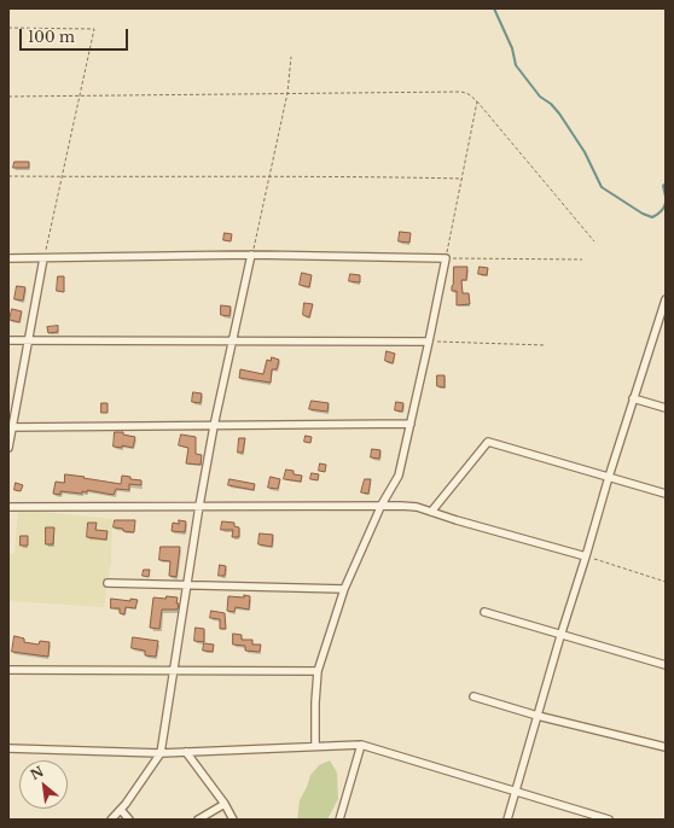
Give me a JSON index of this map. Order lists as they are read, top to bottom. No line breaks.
{"scale_bar":"100 m","north":"top left"}
